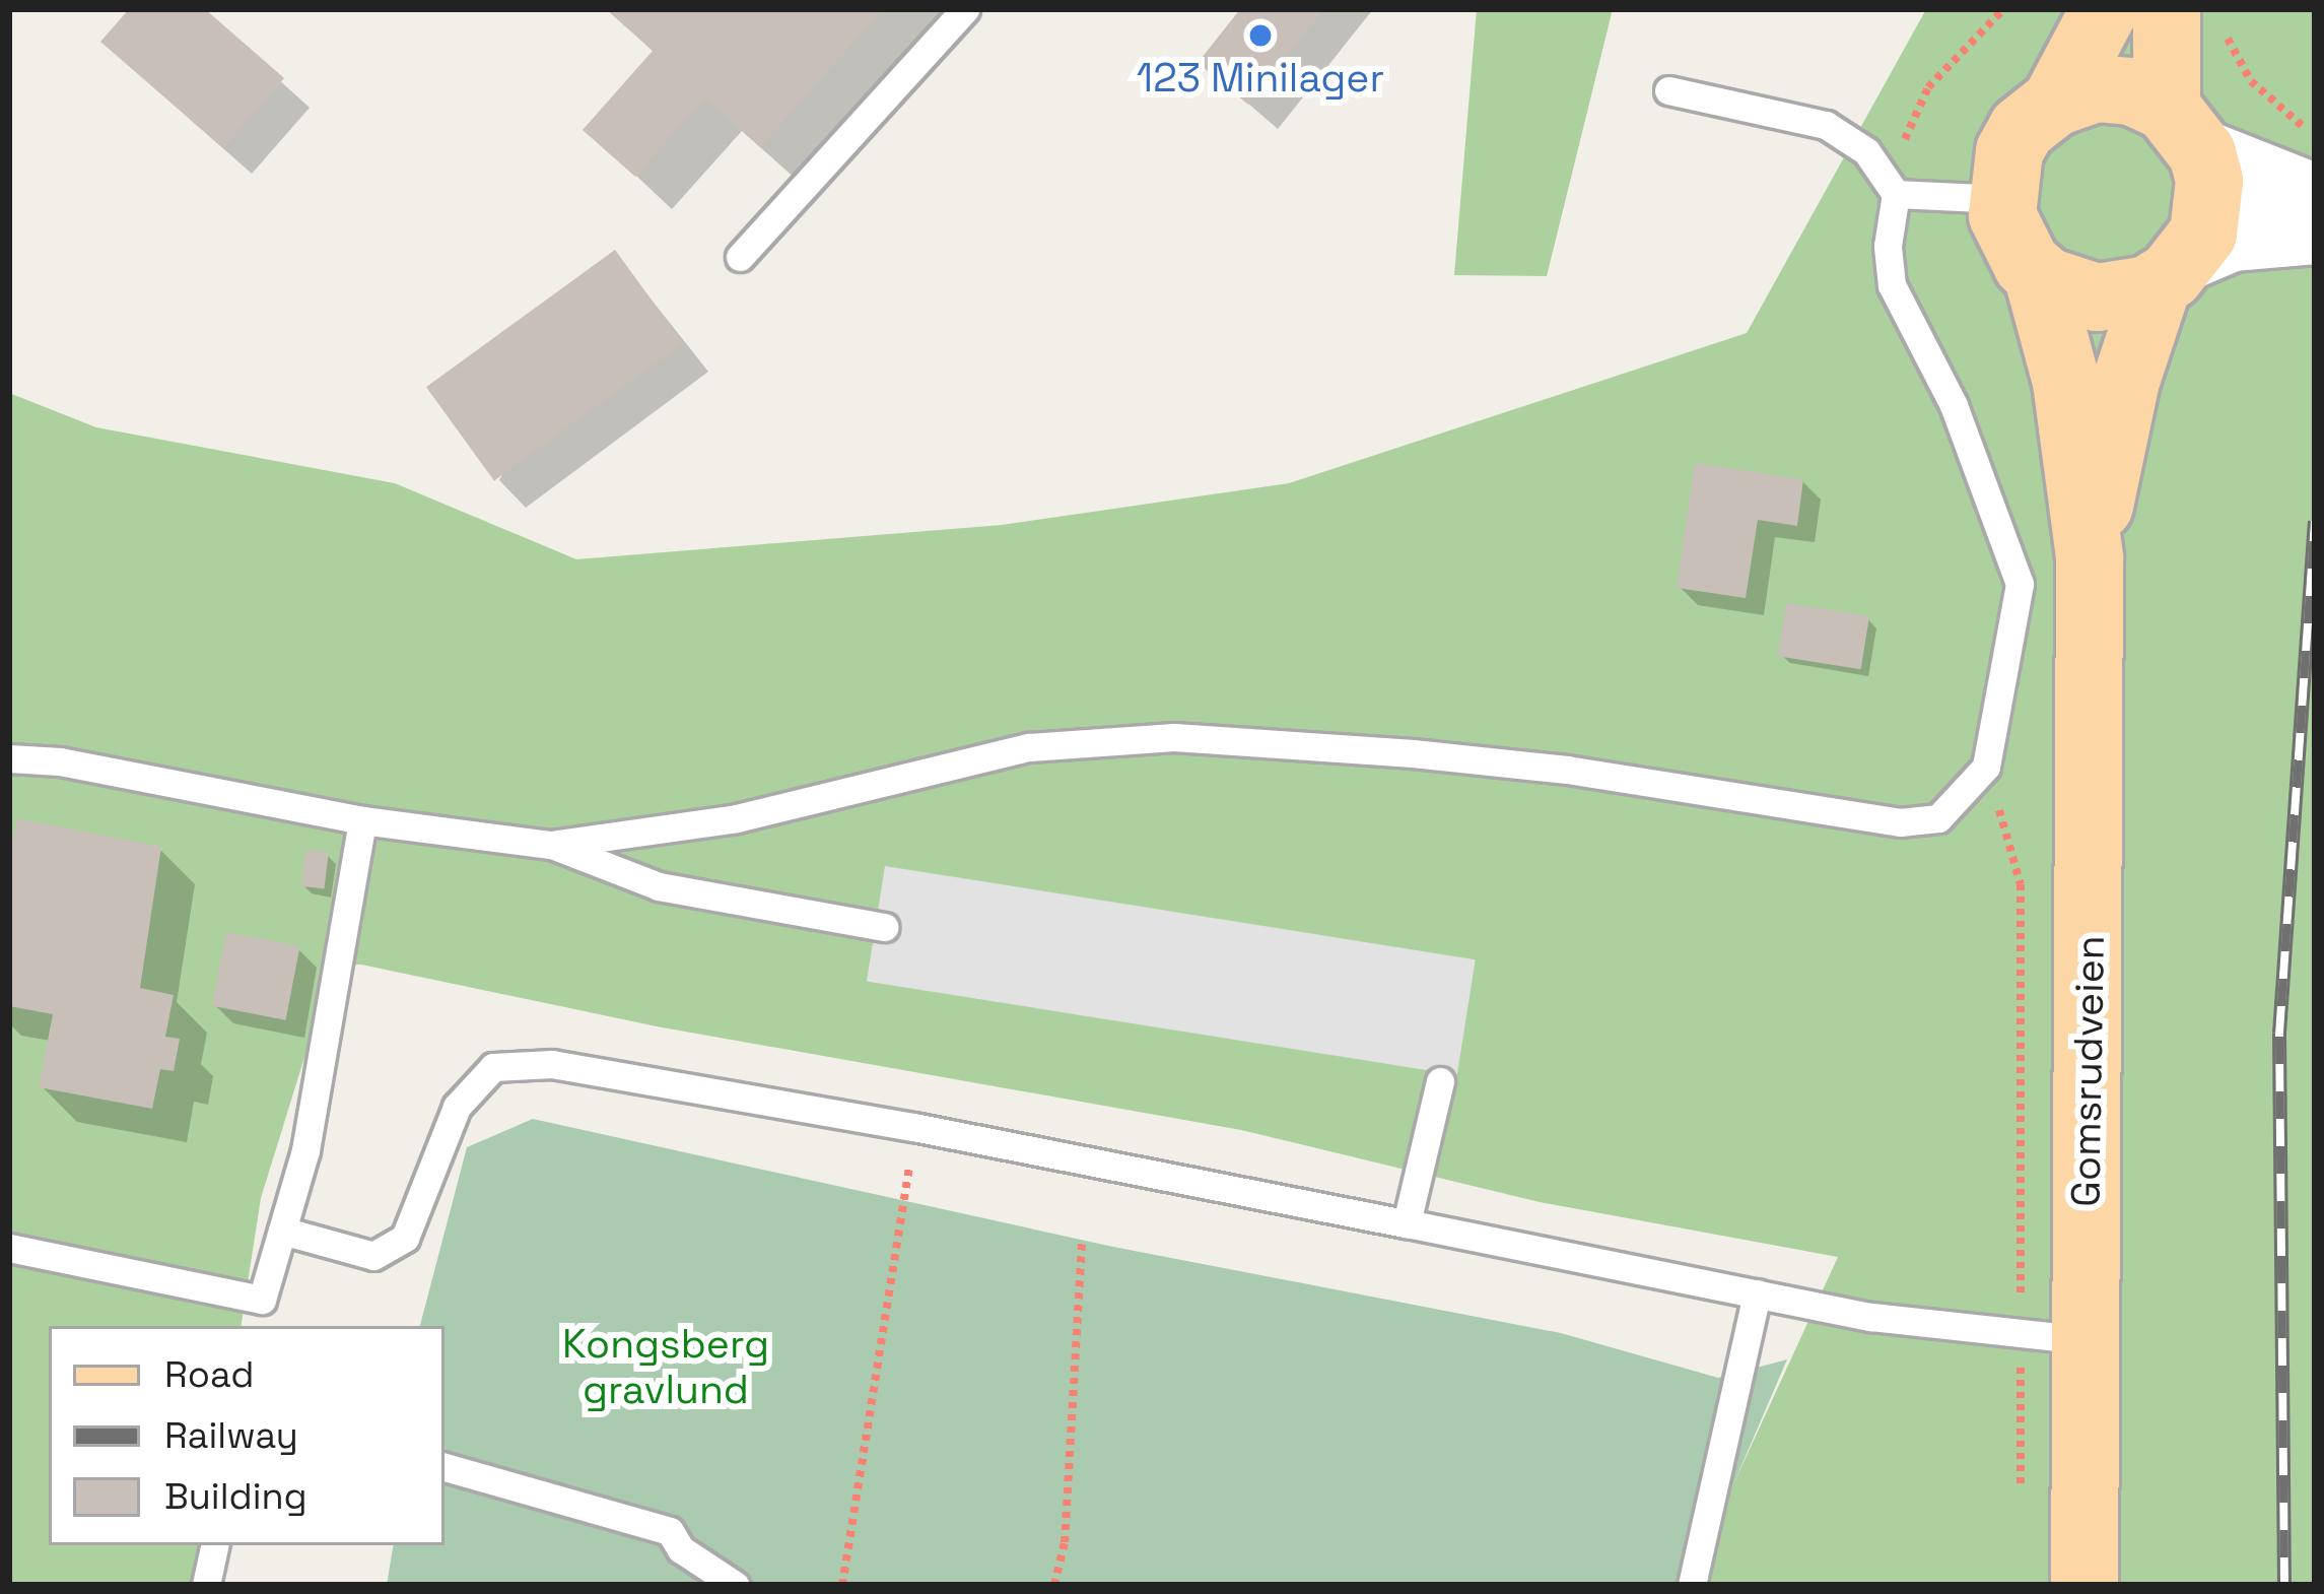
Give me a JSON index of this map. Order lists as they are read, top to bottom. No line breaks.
{"streets":{"main road":["Gomsrudveien"]},"parks":["Kongsberg gravlund"],"places":["123 Minilager"],"legend":["Road","Railway","Building"]}
